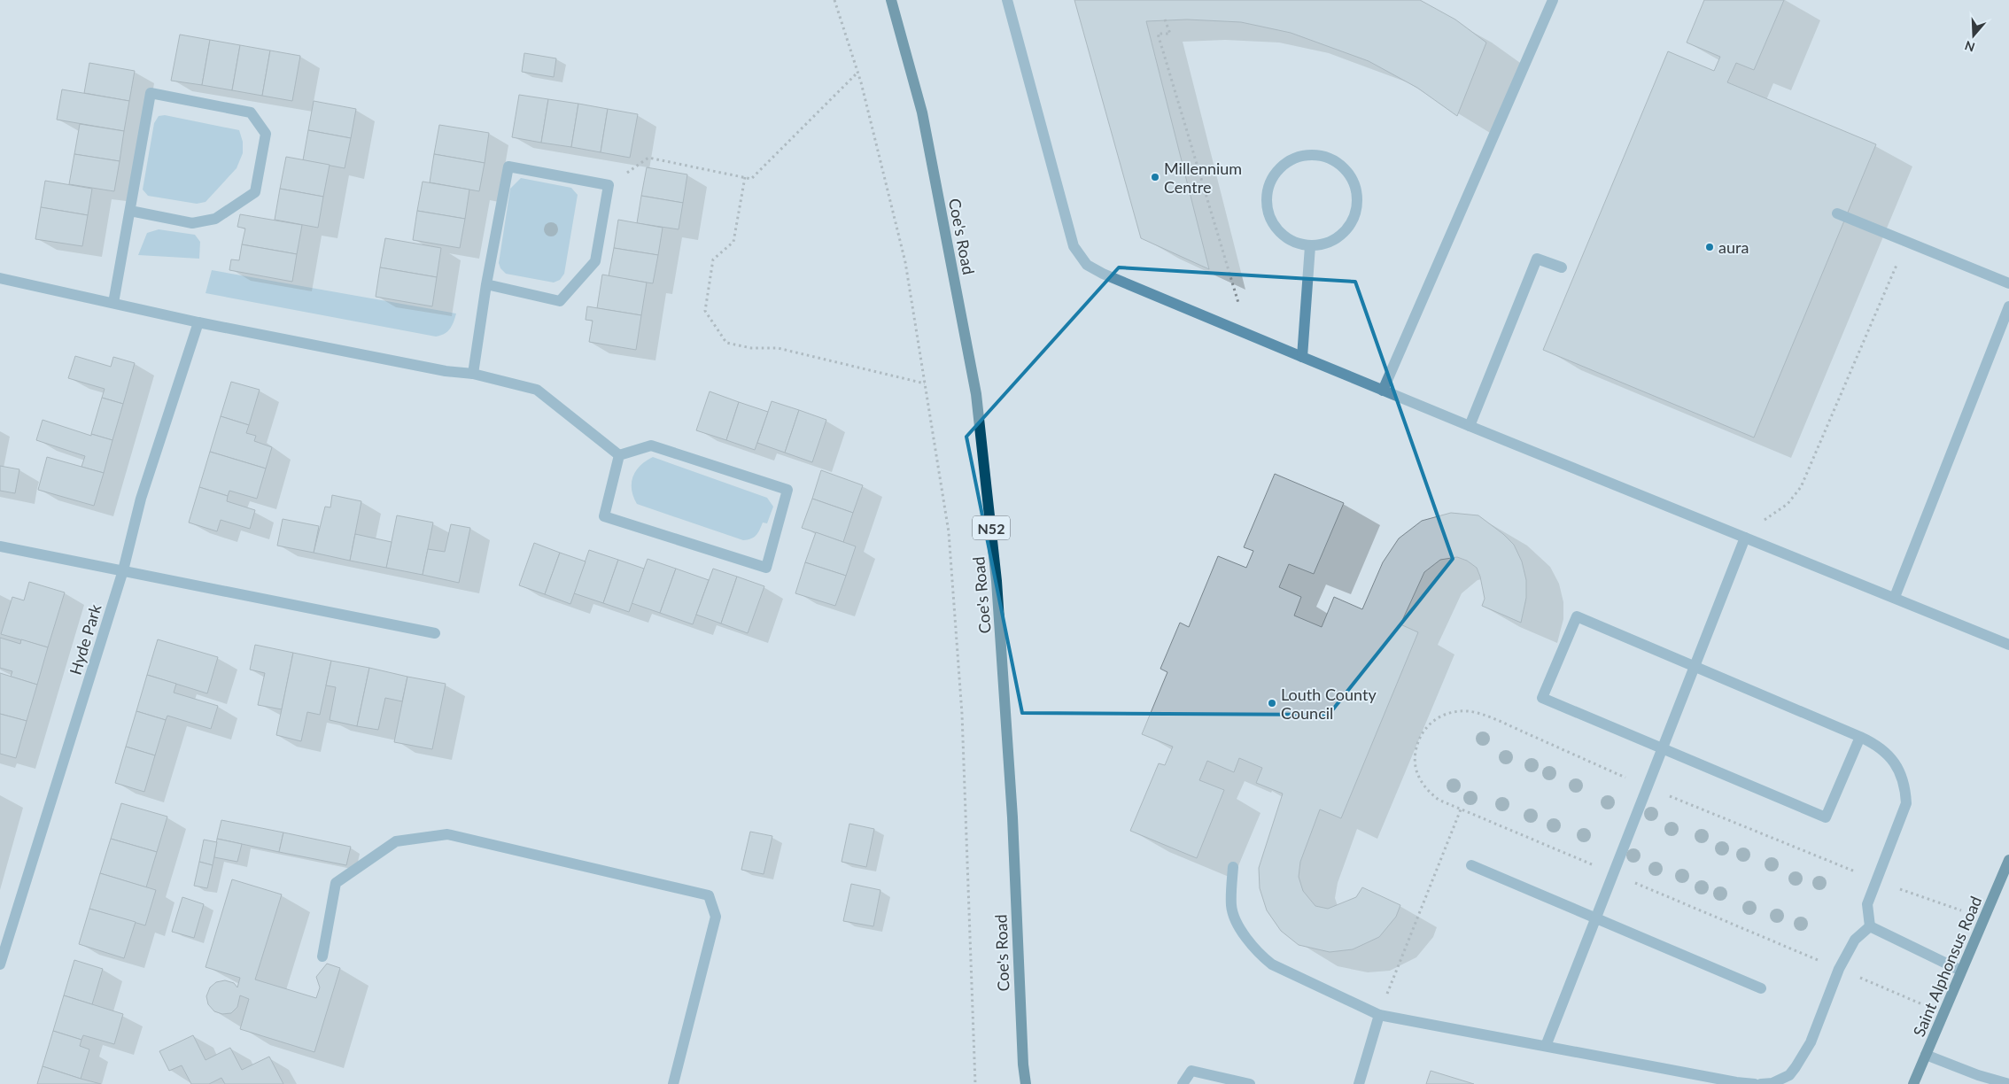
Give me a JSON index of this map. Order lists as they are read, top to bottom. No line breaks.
{"streets":{"main road":["Coe's Road","N52","Saint Alphonsus Road"],"street":["Hyde Park"]},"places":["Millennium Centre","aura","Louth County Council"],"north":"bottom"}
